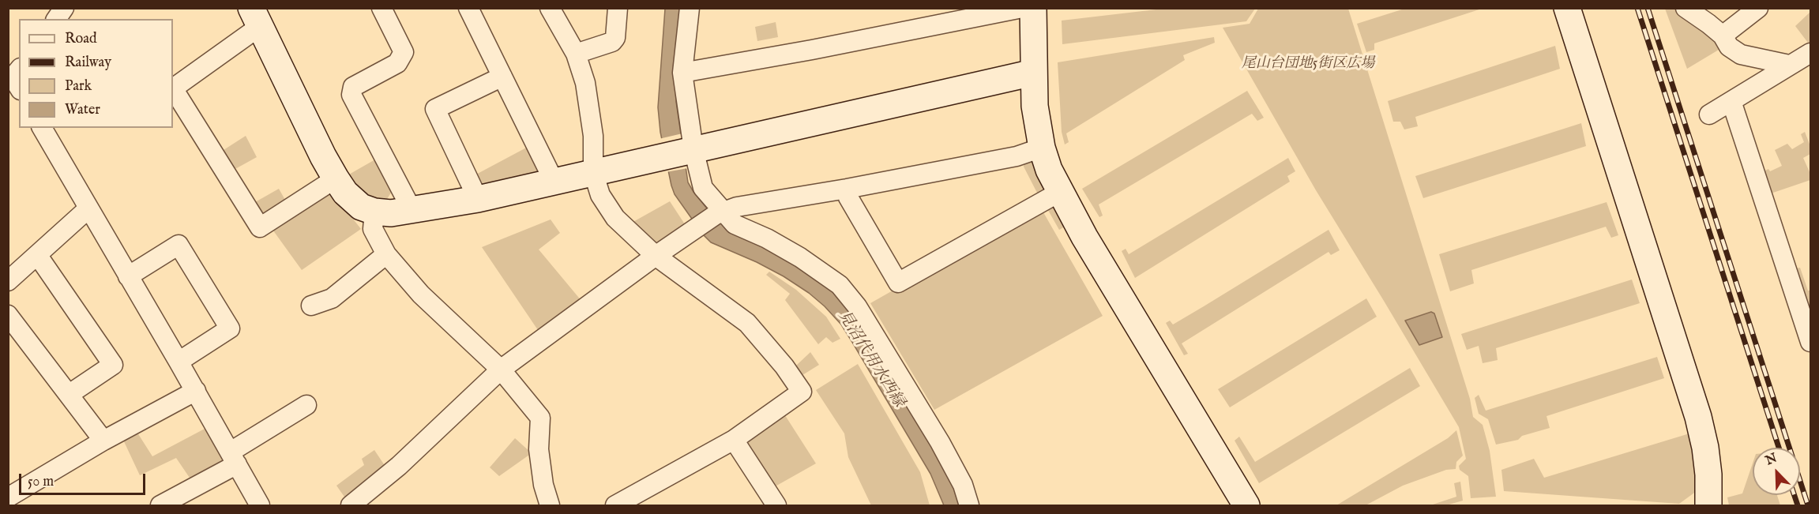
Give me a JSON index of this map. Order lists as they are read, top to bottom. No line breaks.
{"water":["見沼代用水西縁"],"parks":["尾山台団地5街区広場"],"legend":["Road","Railway","Park","Water"],"scale_bar":"50 m","north":"top left"}
